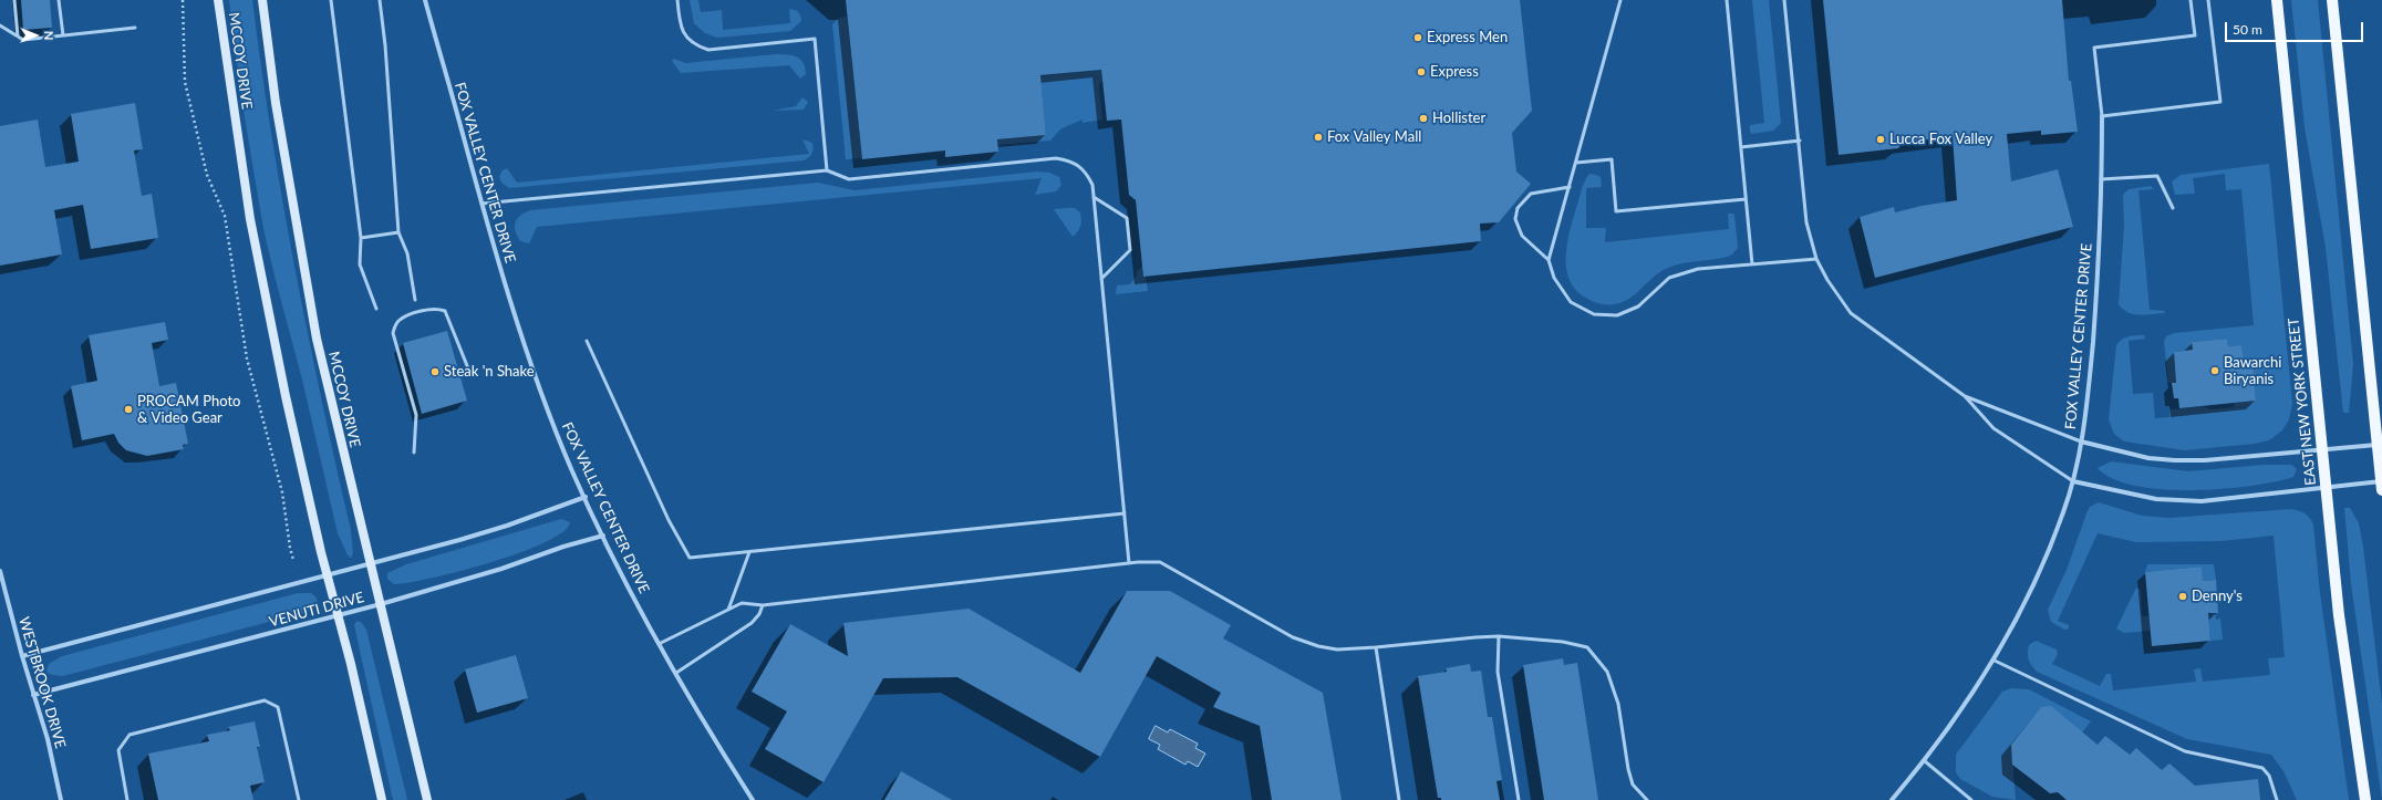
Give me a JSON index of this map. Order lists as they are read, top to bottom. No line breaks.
{"streets":{"main road":["EAST NEW YORK STREET"],"street":["MCCOY DRIVE","FOX VALLEY CENTER DRIVE","VENUTI DRIVE","WESTBROOK DRIVE"]},"crossings":[["MCCOY DRIVE","VENUTI DRIVE"],["FOX VALLEY CENTER DRIVE","VENUTI DRIVE"],["VENUTI DRIVE","WESTBROOK DRIVE"]],"places":["Express Men","Express","Hollister","Fox Valley Mall","Lucca Fox Valley","Bawarchi Biryanis","Steak 'n Shake","PROCAM Photo & Video Gear","Denny's"],"scale_bar":"50 m","north":"right"}
